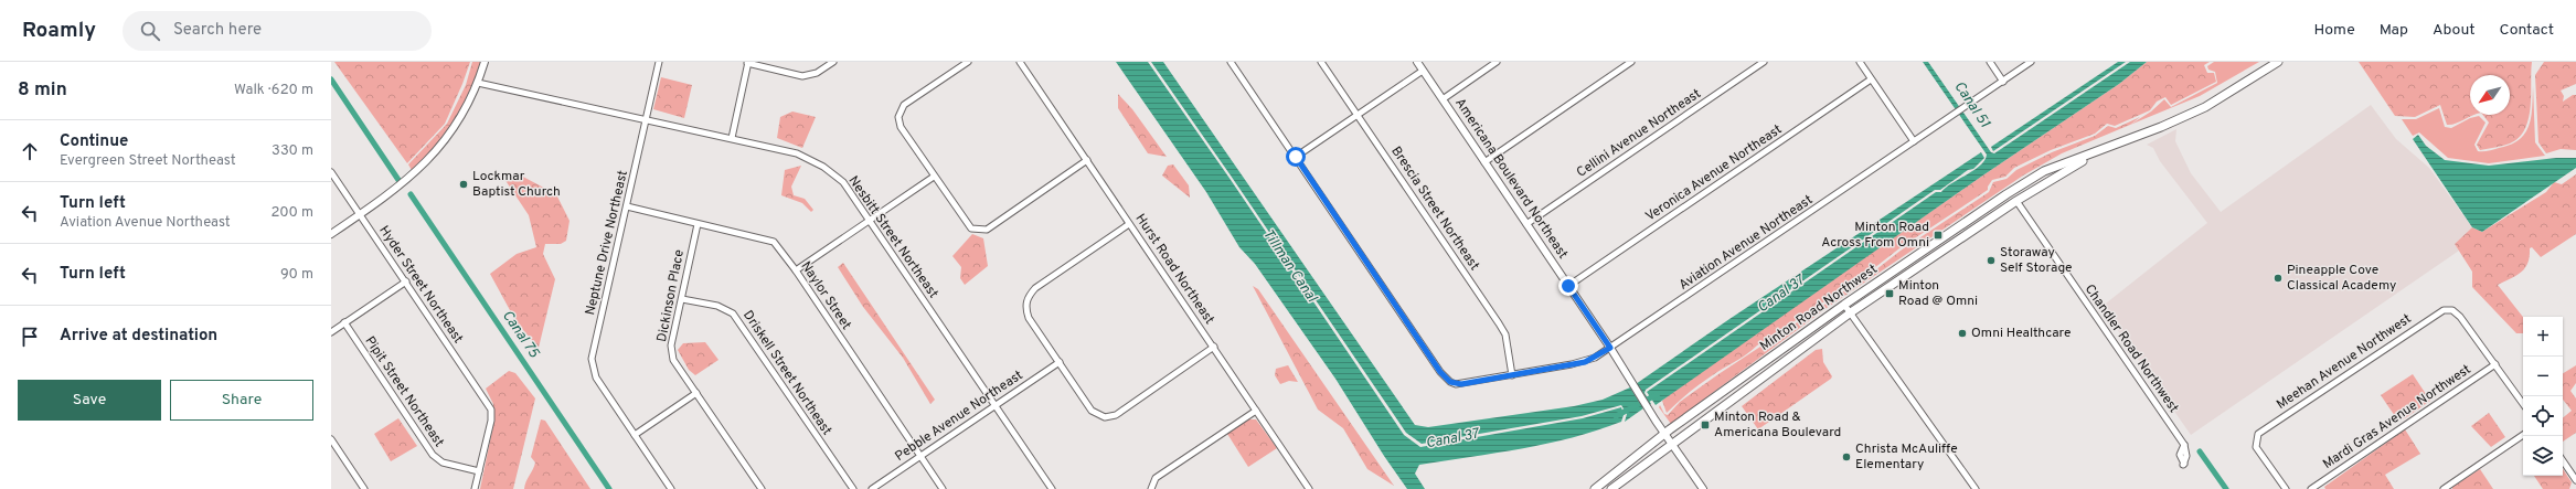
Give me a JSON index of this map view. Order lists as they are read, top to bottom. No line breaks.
{"streets":{"main road":["Minton Road Northwest"],"street":["Cellini Avenue Northeast","Veronica Avenue Northeast","Americana Boulevard Northeast","Brescia Street Northeast","Nesbitt Street Northeast","Neptune Drive Northeast","Aviation Avenue Northeast","Hurst Road Northeast","Hyder Street Northeast","Dickinson Place","Naylor Street","Chandler Road Northwest","Meehan Avenue Northwest","Driskell Street Northeast","Pipit Street Northeast","Pebble Avenue Northeast","Mardi Gras Avenue Northwest"]},"crossings":[["Cellini Avenue Northeast","Americana Boulevard Northeast"],["Veronica Avenue Northeast","Americana Boulevard Northeast"],["Americana Boulevard Northeast","Aviation Avenue Northeast"],["Americana Boulevard Northeast","Minton Road Northwest"],["Brescia Street Northeast","Aviation Avenue Northeast"],["Nesbitt Street Northeast","Neptune Drive Northeast"],["Nesbitt Street Northeast","Pebble Avenue Northeast"],["Neptune Drive Northeast","Naylor Street"],["Hyder Street Northeast","Pipit Street Northeast"],["Dickinson Place","Naylor Street"],["Dickinson Place","Driskell Street Northeast"],["Naylor Street","Pebble Avenue Northeast"],["Minton Road Northwest","Chandler Road Northwest"],["Meehan Avenue Northwest","Mardi Gras Avenue Northwest"]],"water":["Canal 51","Tillman Canal","Canal 37","Canal 75"],"places":{"other":["Lockmar Baptist Church","Storaway Self Storage","Pineapple Cove Classical Academy","Omni Healthcare","Christa McAuliffe Elementary"],"transit":["Minton Road Across From Omni","Minton Road @ Omni","Minton Road & Americana Boulevard"]},"north":"bottom left","page":{"header":"Roamly","search":"Search here","nav":["Home","Map","About","Contact"],"heading":["8 min","Walk · 620 m"],"list":[["Continue","Evergreen Street Northeast","330 m"],["Turn left","Aviation Avenue Northeast","200 m"],["Turn left","90 m"],"Arrive at destination"],"map_buttons":["+","−"],"buttons":["Save","Share"]}}
